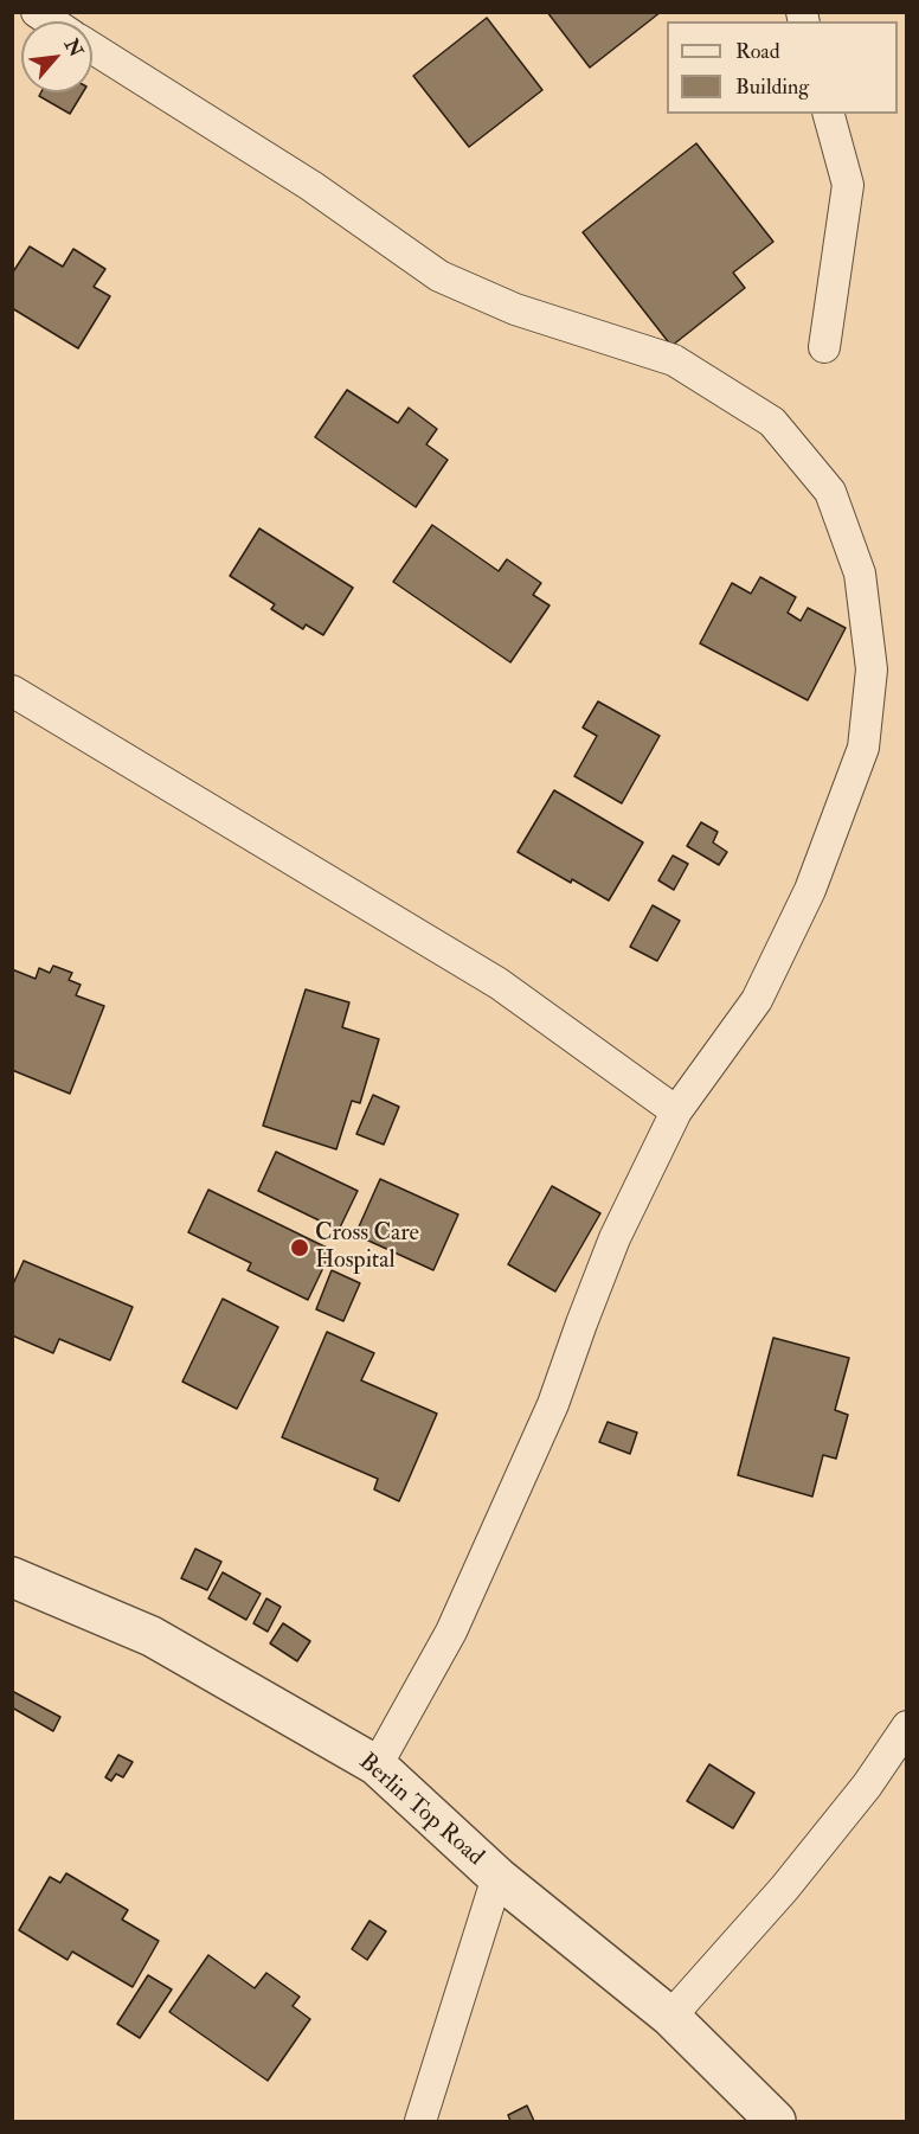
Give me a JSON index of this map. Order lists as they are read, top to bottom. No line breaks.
{"streets":{"street":["Berlin Top Road"]},"places":["Cross Care Hospital"],"legend":["Road","Building"],"north":"top right"}
